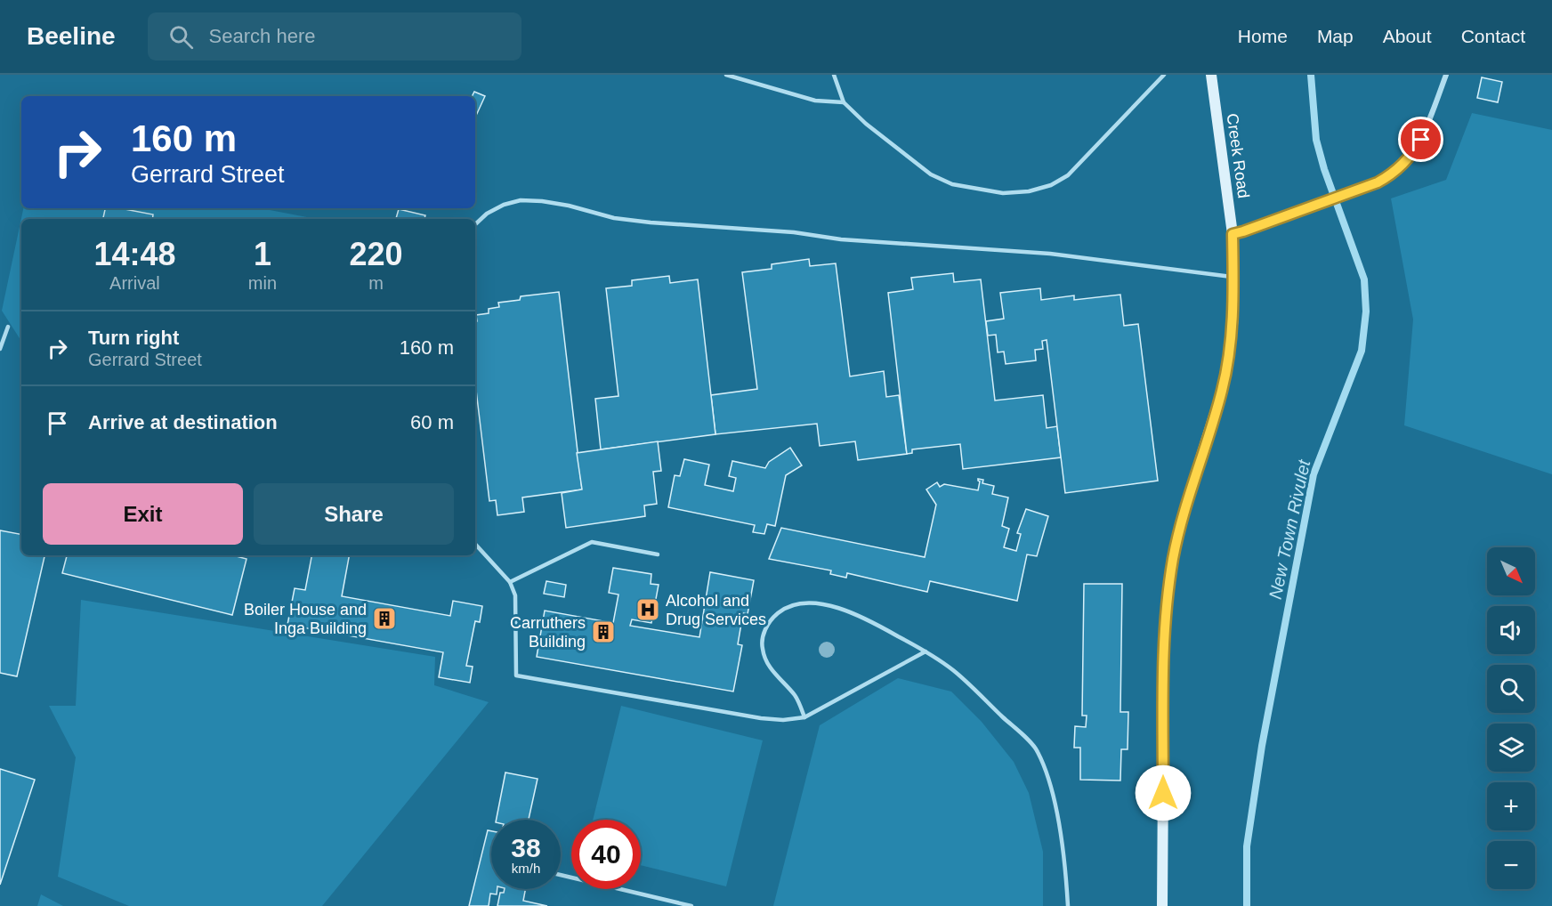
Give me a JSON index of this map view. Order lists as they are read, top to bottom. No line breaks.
{"streets":{"street":["Creek Road"]},"water":["New Town Rivulet"],"places":{"hospital":["Alcohol and Drug Services"],"building":["Boiler House and Inga Building","Carruthers Building"]},"north":"bottom right","page":{"header":"Beeline","search":"Search here","nav":["Home","Map","About","Contact"],"turn":["160 m","Gerrard Street"],"eta":["14:48","Arrival","1","min","220","m"],"list":[{"name":"Turn right","note":"Gerrard Street","value":"160 m"},{"name":"Arrive at destination","value":"60 m"}],"buttons":["Exit","Share"],"map_buttons":["+","−"],"speed":"38 km/h","limit":"40"}}
